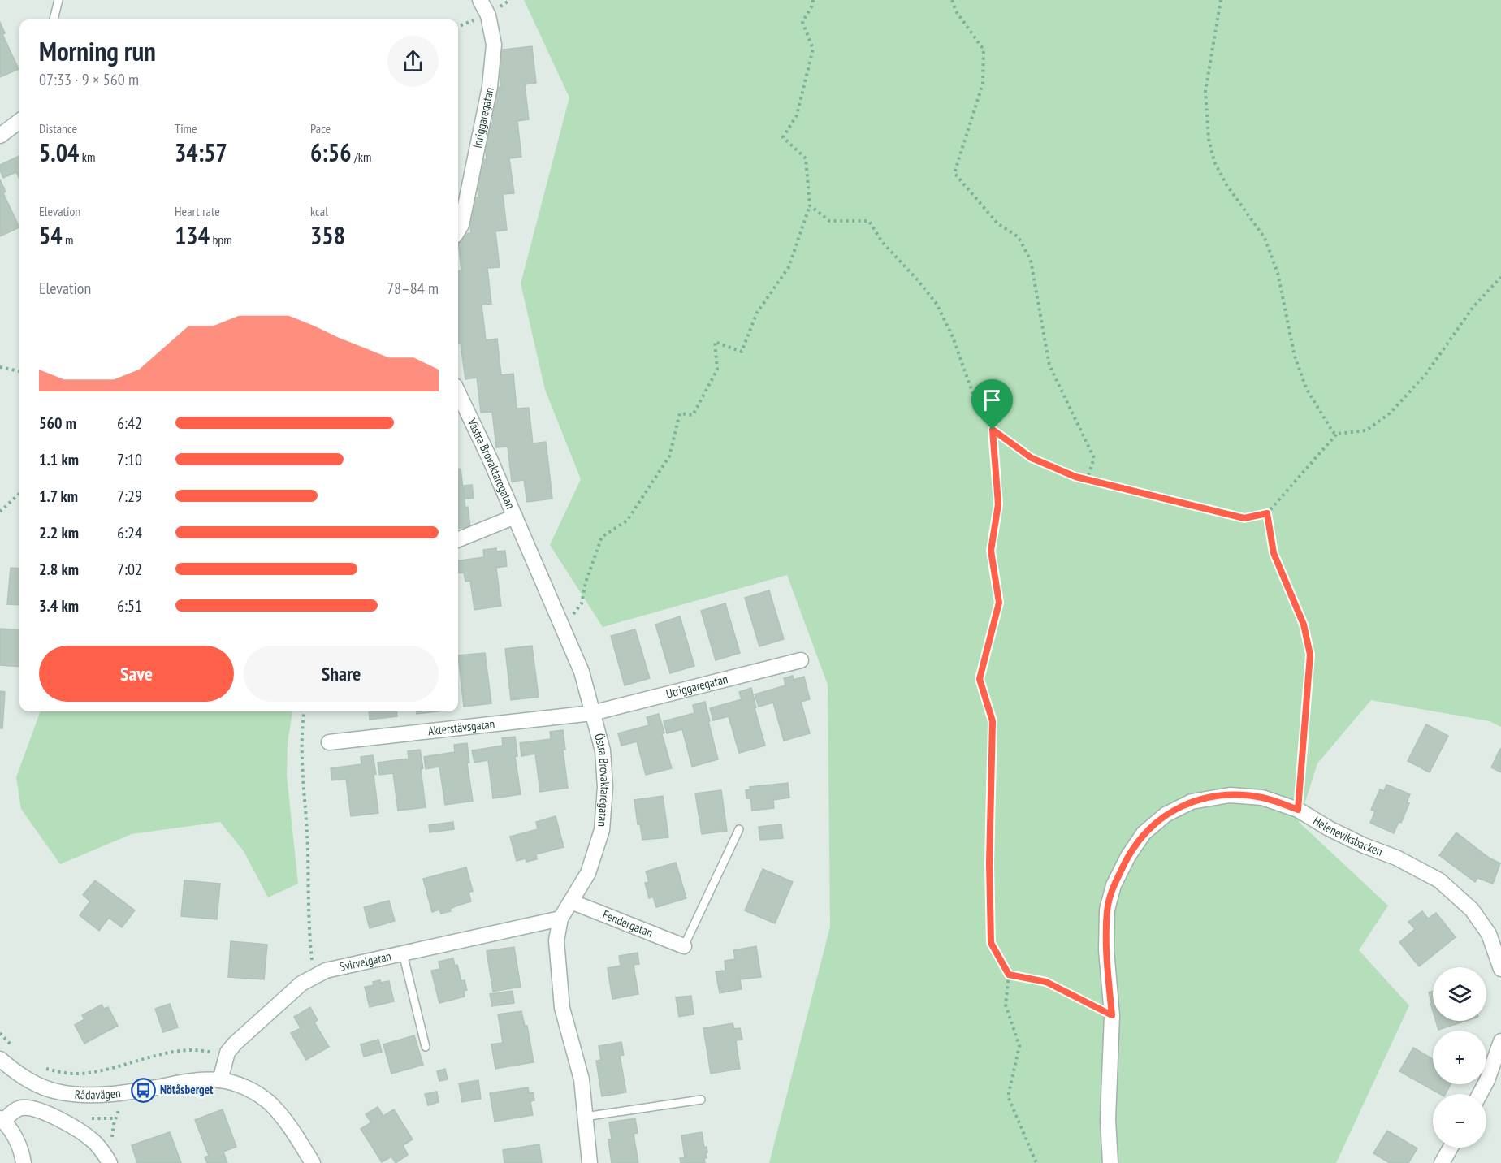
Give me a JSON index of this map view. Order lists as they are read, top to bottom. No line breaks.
{"streets":{"street":["Inriggaregatan","Västra Brovaktaregatan","Utriggaregatan","Akterstävsgatan","Östra Brovaktaregatan","Heleneviksbacken","Fendergatan","Svirvelgatan","Rådavägen"]},"crossings":[["Västra Brovaktaregatan","Östra Brovaktaregatan"],["Utriggaregatan","Akterstävsgatan"],["Utriggaregatan","Östra Brovaktaregatan"],["Akterstävsgatan","Östra Brovaktaregatan"],["Östra Brovaktaregatan","Fendergatan"],["Östra Brovaktaregatan","Svirvelgatan"],["Svirvelgatan","Rådavägen"]],"places":{"bus stop":["Nötåsberget"]},"page":{"heading":["Morning run","07:33 · 9 × 560 m"],"stats":[["Distance","5.04 km"],["Time","34:57"],["Pace","6:56 /km"],["Elevation","54 m"],["Heart rate","134 bpm"],["kcal","358"]],"chart":["Elevation","78–84 m"],"list":[{"name":"560 m","note":"6:42"},{"name":"1.1 km","note":"7:10"},{"name":"1.7 km","note":"7:29"},{"name":"2.2 km","note":"6:24"},{"name":"2.8 km","note":"7:02"},{"name":"3.4 km","note":"6:51"}],"buttons":["Save","Share"],"map_buttons":["+","−"]}}
